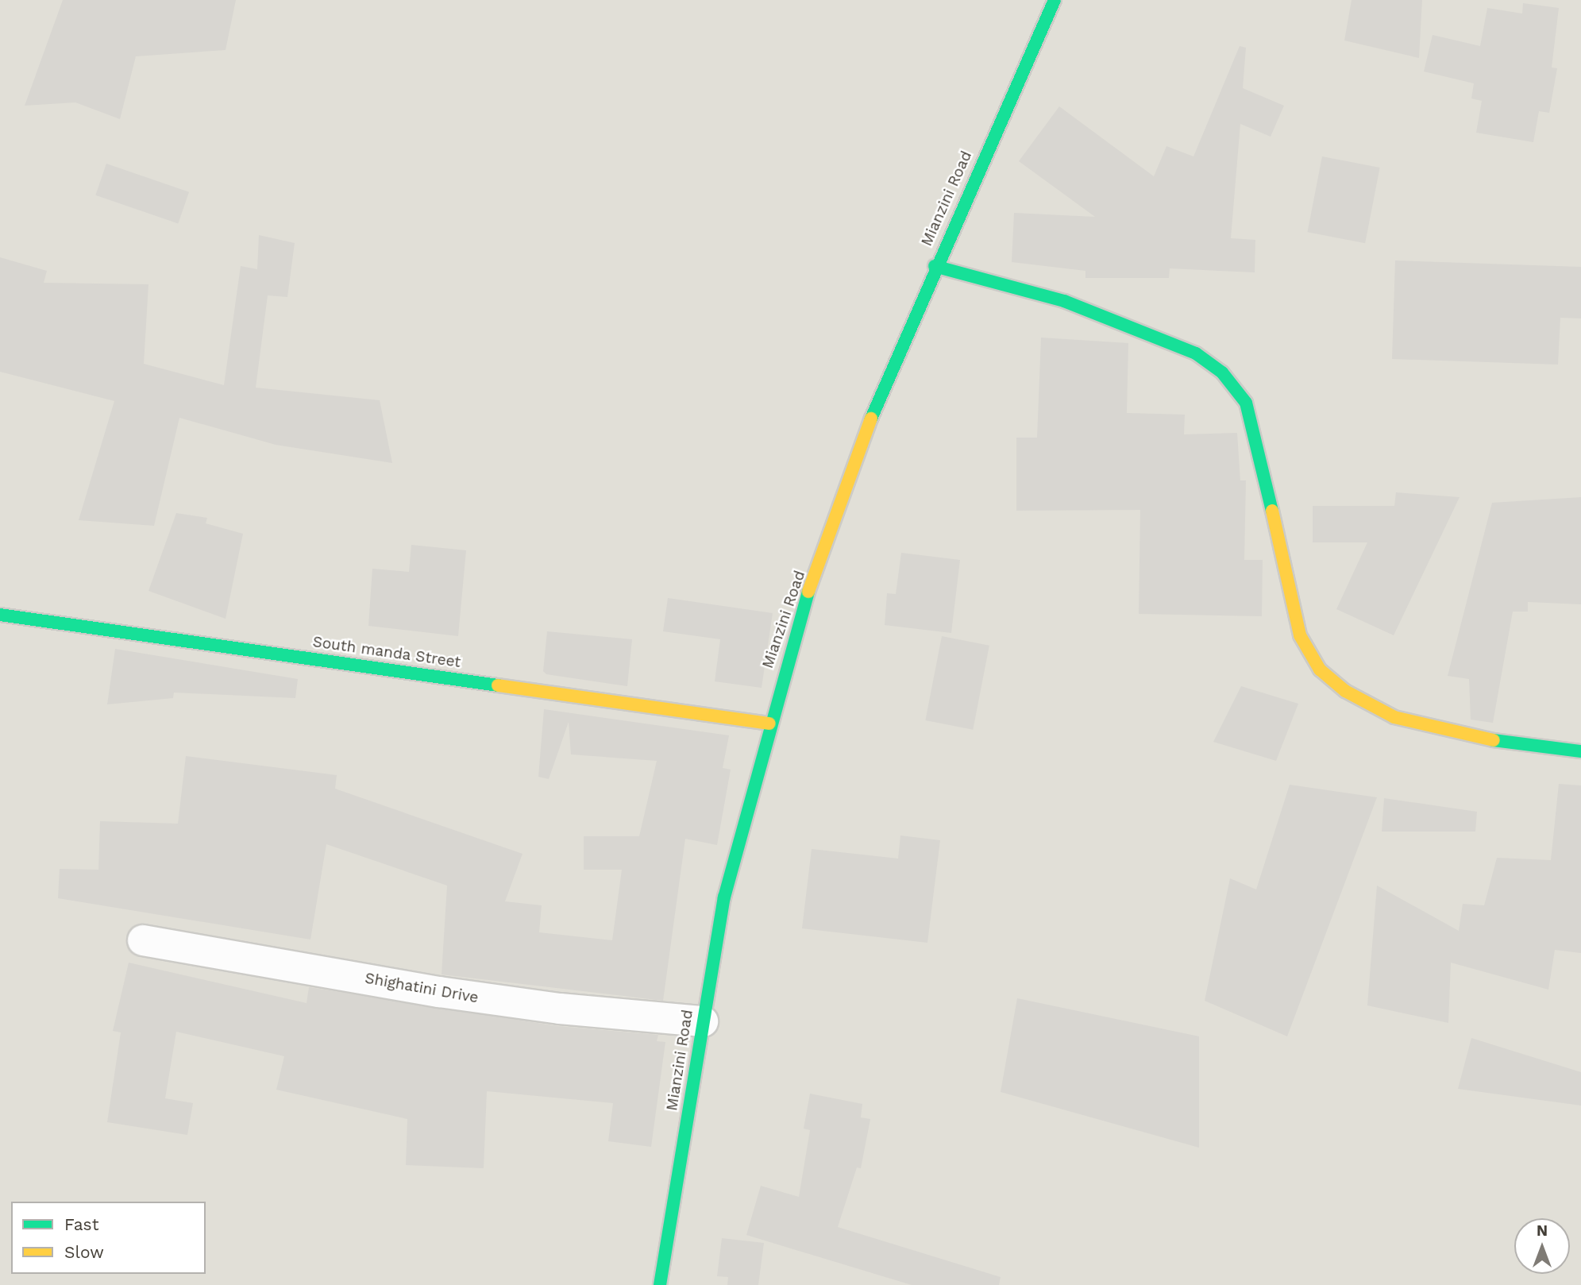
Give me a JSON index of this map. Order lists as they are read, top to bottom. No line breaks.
{"streets":{"street":["Mianzini Road","South manda Street","Shighatini Drive"]},"crossings":[["Mianzini Road","South manda Street"],["Mianzini Road","Shighatini Drive"]],"legend":["Fast","Slow"],"north":"top"}
